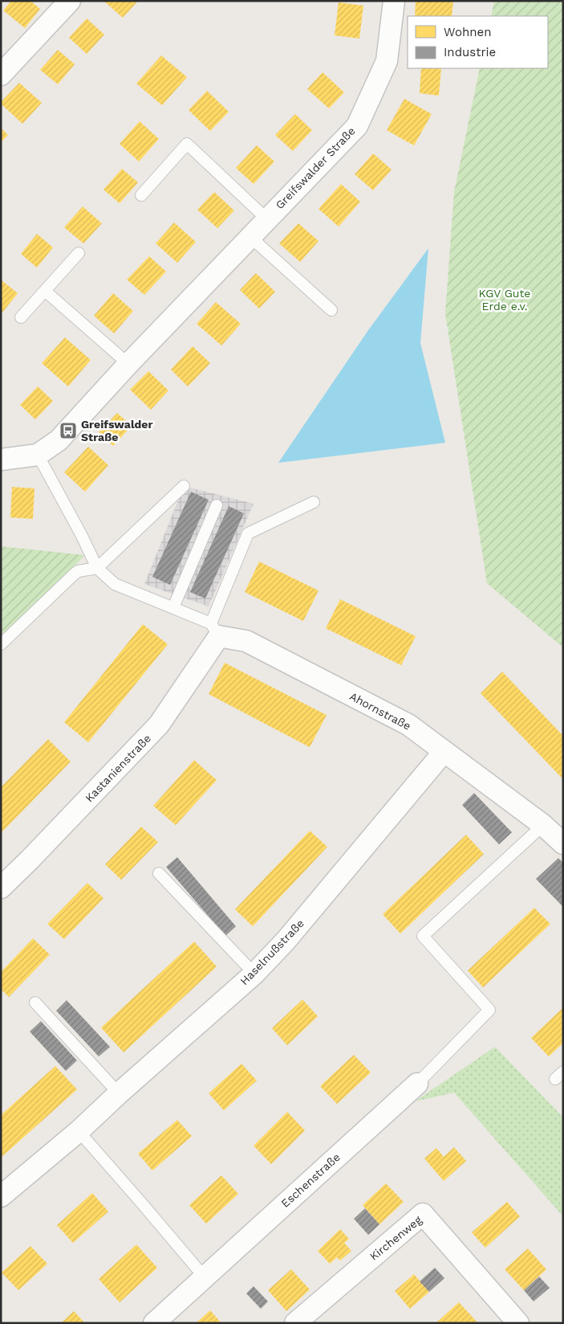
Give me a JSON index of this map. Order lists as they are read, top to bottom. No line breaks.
{"streets":{"street":["Greifswalder Straße","Ahornstraße","Kastanienstraße","Haselnußstraße","Eschenstraße","Kirchenweg"]},"crossings":[["Ahornstraße","Kastanienstraße"],["Ahornstraße","Haselnußstraße"]],"parks":["KGV Gute Erde e.v."],"places":{"bus stop":["Greifswalder Straße"]},"legend":["Wohnen","Industrie"]}
